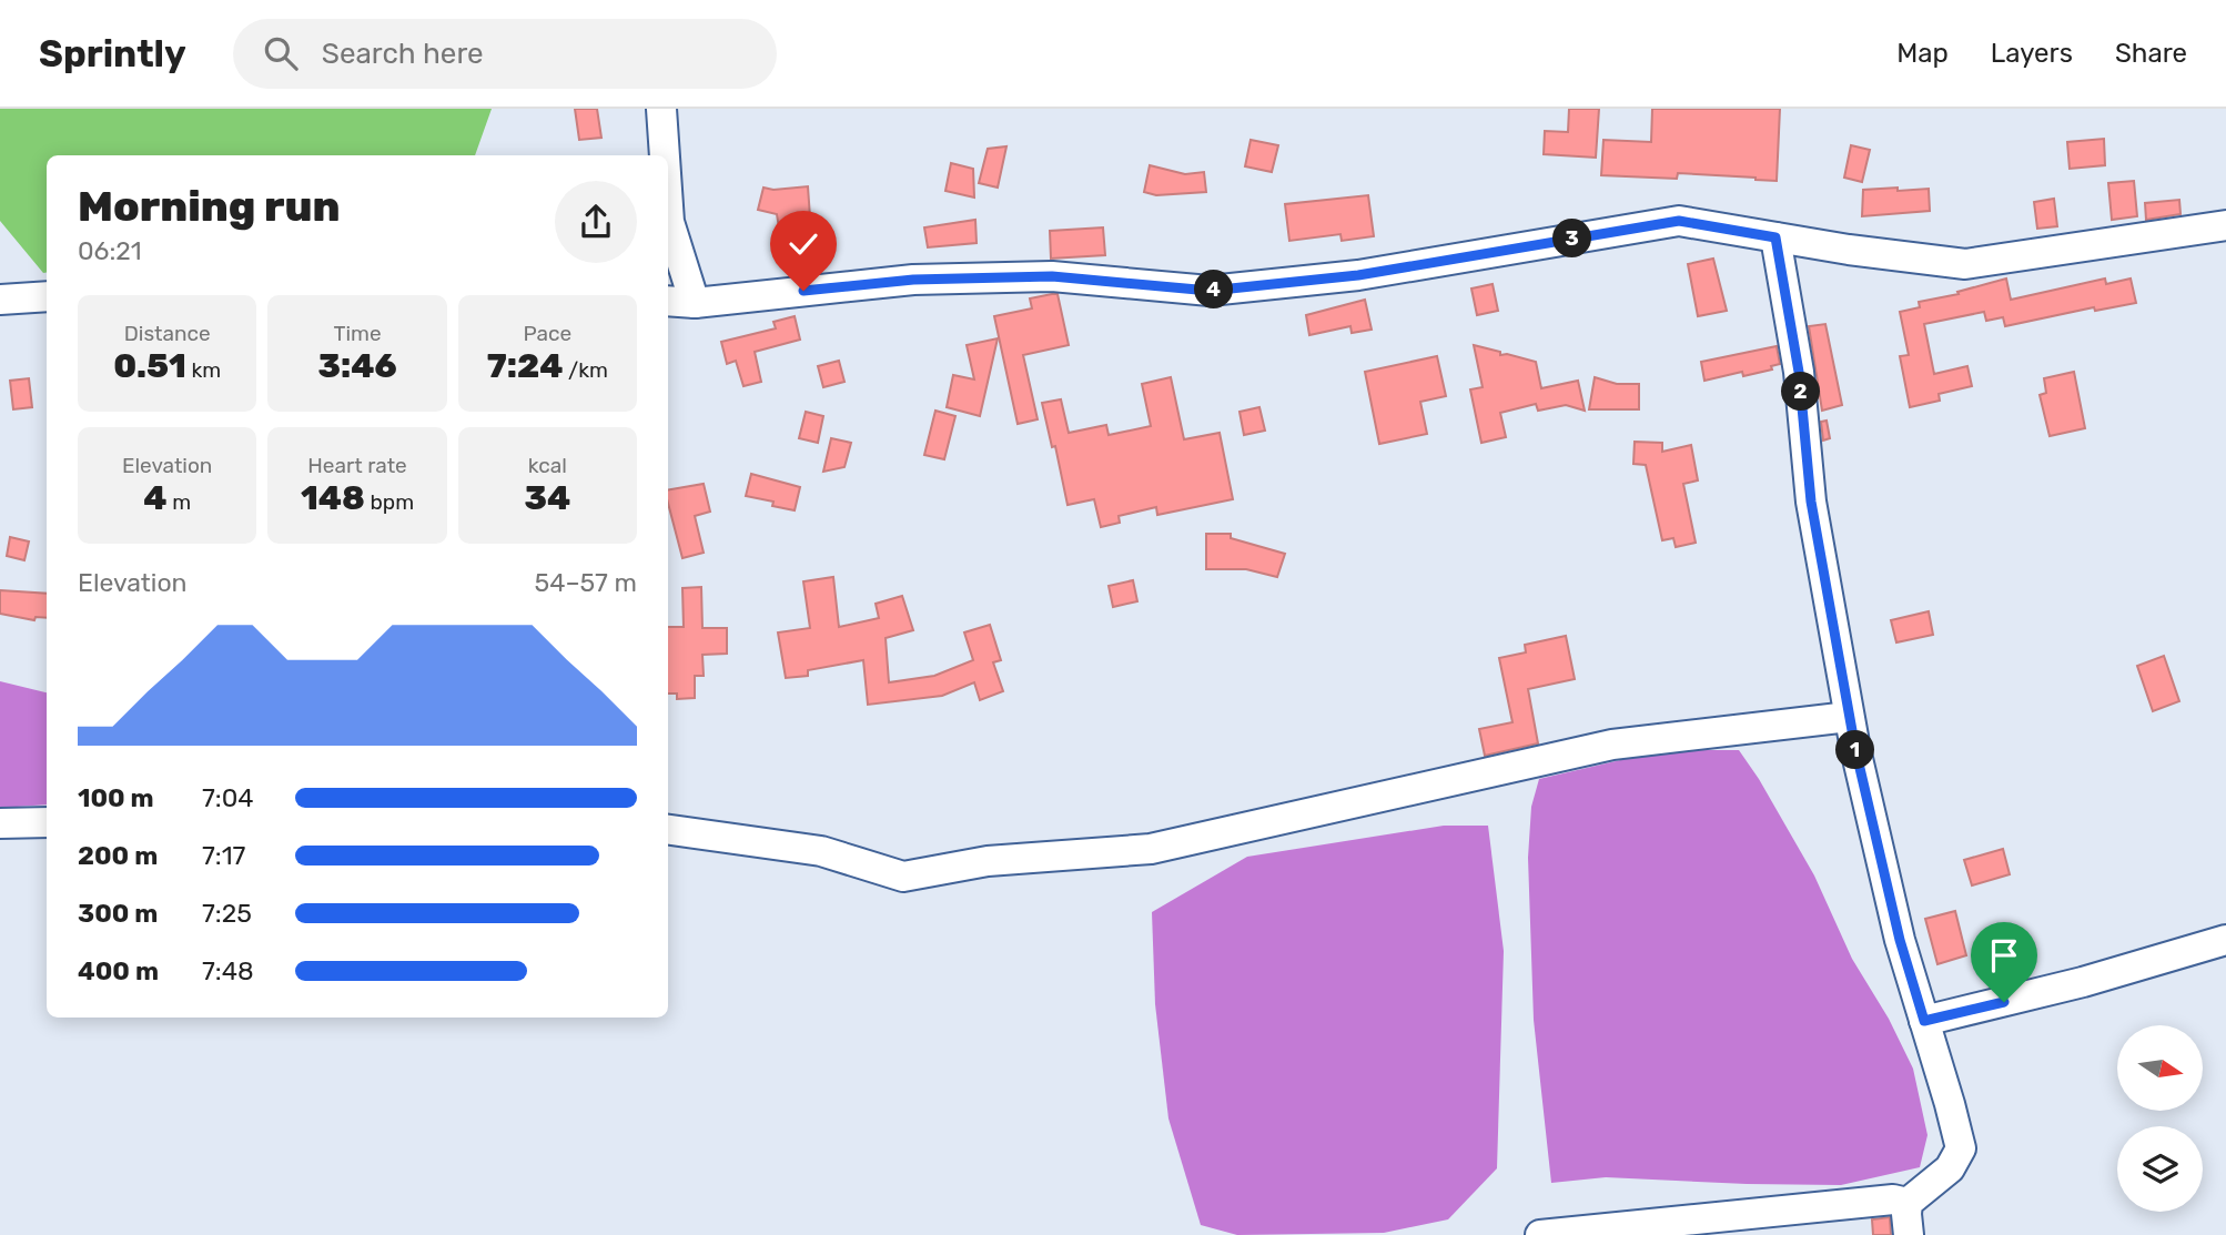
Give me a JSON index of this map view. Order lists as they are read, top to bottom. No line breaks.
{"north":"right","page":{"header":"Sprintly","search":"Search here","nav":["Map","Layers","Share"],"heading":["Morning run","06:21"],"pins":["3","4","2","1"],"stats":[["Distance","0.51 km"],["Time","3:46"],["Pace","7:24 /km"],["Elevation","4 m"],["Heart rate","148 bpm"],["kcal","34"]],"chart":["Elevation","54–57 m"],"list":[{"name":"100 m","note":"7:04"},{"name":"200 m","note":"7:17"},{"name":"300 m","note":"7:25"},{"name":"400 m","note":"7:48"}]}}
